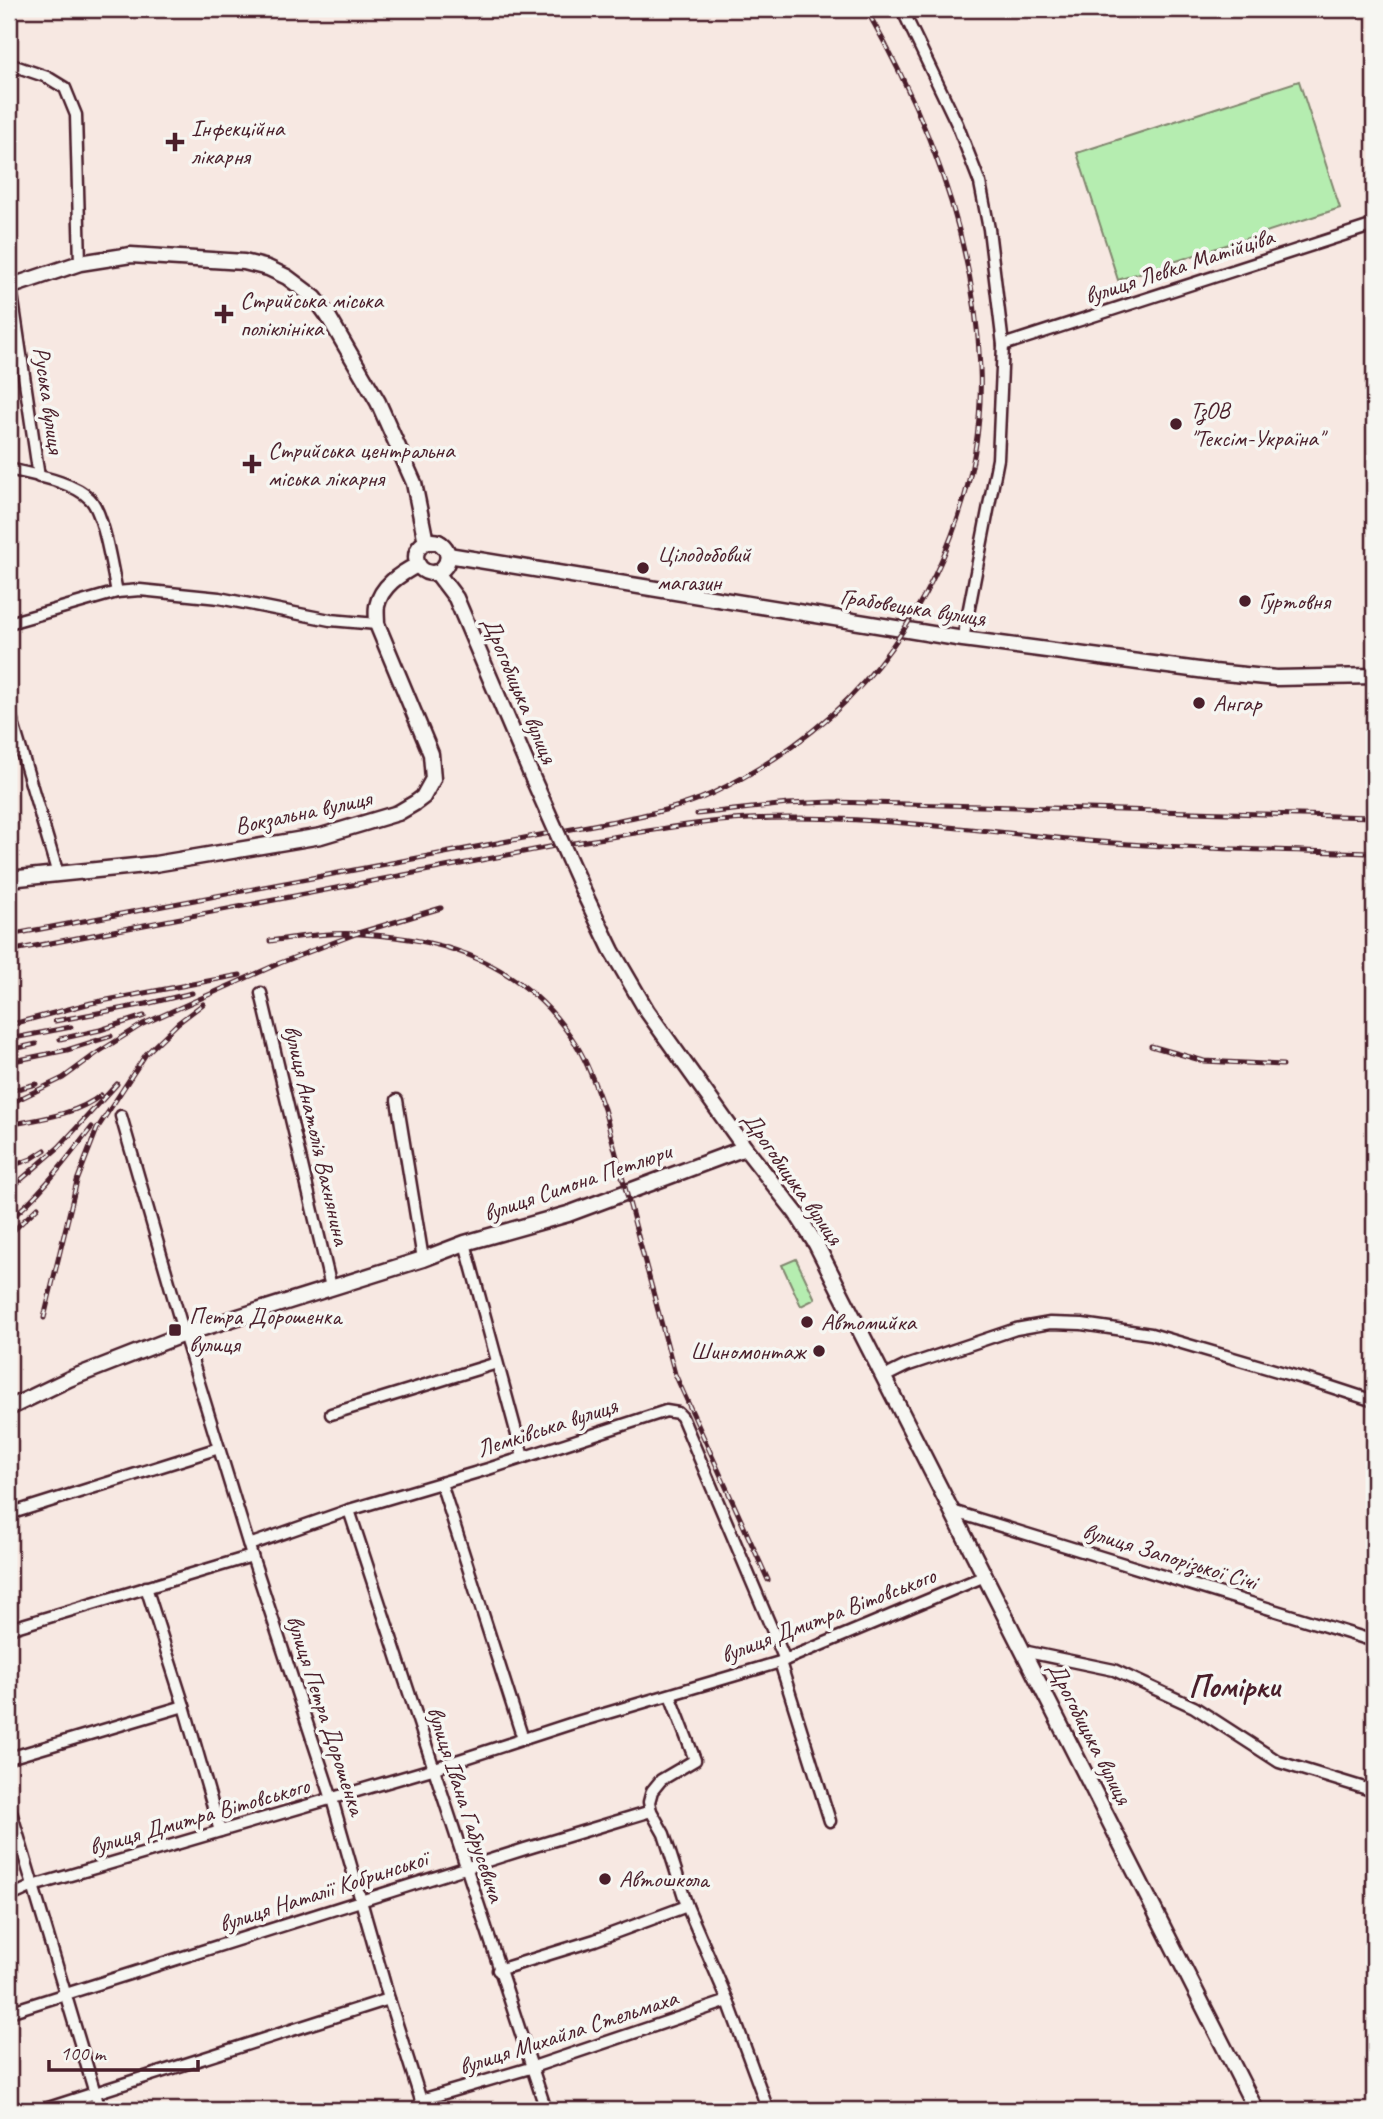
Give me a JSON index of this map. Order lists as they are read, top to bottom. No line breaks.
{"streets":{"main road":["Грабовецька вулиця","Дрогобицька вулиця","Вокзальна вулиця","вулиця Симона Петлюри"],"street":["вулиця Левка Матійціва","Руська вулиця","вулиця Анатолія Вахнянина","Лемківська вулиця","вулиця Запорізької Січі","вулиця Дмитра Вітовського","вулиця Петра Дорошенка","вулиця Івана Габрусевича","вулиця Наталії Кобринської","вулиця Михайла Стельмаха"]},"crossings":[["Грабовецька вулиця","Дрогобицька вулиця"],["Дрогобицька вулиця","вулиця Симона Петлюри"],["Дрогобицька вулиця","вулиця Запорізької Січі"],["Дрогобицька вулиця","вулиця Дмитра Вітовського"],["вулиця Анатолія Вахнянина","вулиця Симона Петлюри"],["вулиця Симона Петлюри","вулиця Петра Дорошенка"],["Лемківська вулиця","вулиця Дмитра Вітовського"],["Лемківська вулиця","вулиця Петра Дорошенка"],["Лемківська вулиця","вулиця Івана Габрусевича"],["вулиця Дмитра Вітовського","вулиця Петра Дорошенка"],["вулиця Дмитра Вітовського","вулиця Івана Габрусевича"],["вулиця Петра Дорошенка","вулиця Наталії Кобринської"],["вулиця Петра Дорошенка","вулиця Михайла Стельмаха"],["вулиця Івана Габрусевича","вулиця Наталії Кобринської"],["вулиця Івана Габрусевича","вулиця Михайла Стельмаха"]],"districts":["Помірки"],"places":{"health":["Інфекційна лікарня","Стрийська міська поліклініка","Стрийська центральна міська лікарня"],"other":["ТзОВ \"Тексім-Україна\"","Цілодобовий магазин","Гуртовня","Ангар","Автомийка","Шиномонтаж","Автошкола"],"transit":["Петра Дорошенка вулиця"]},"scale_bar":"100 m"}
